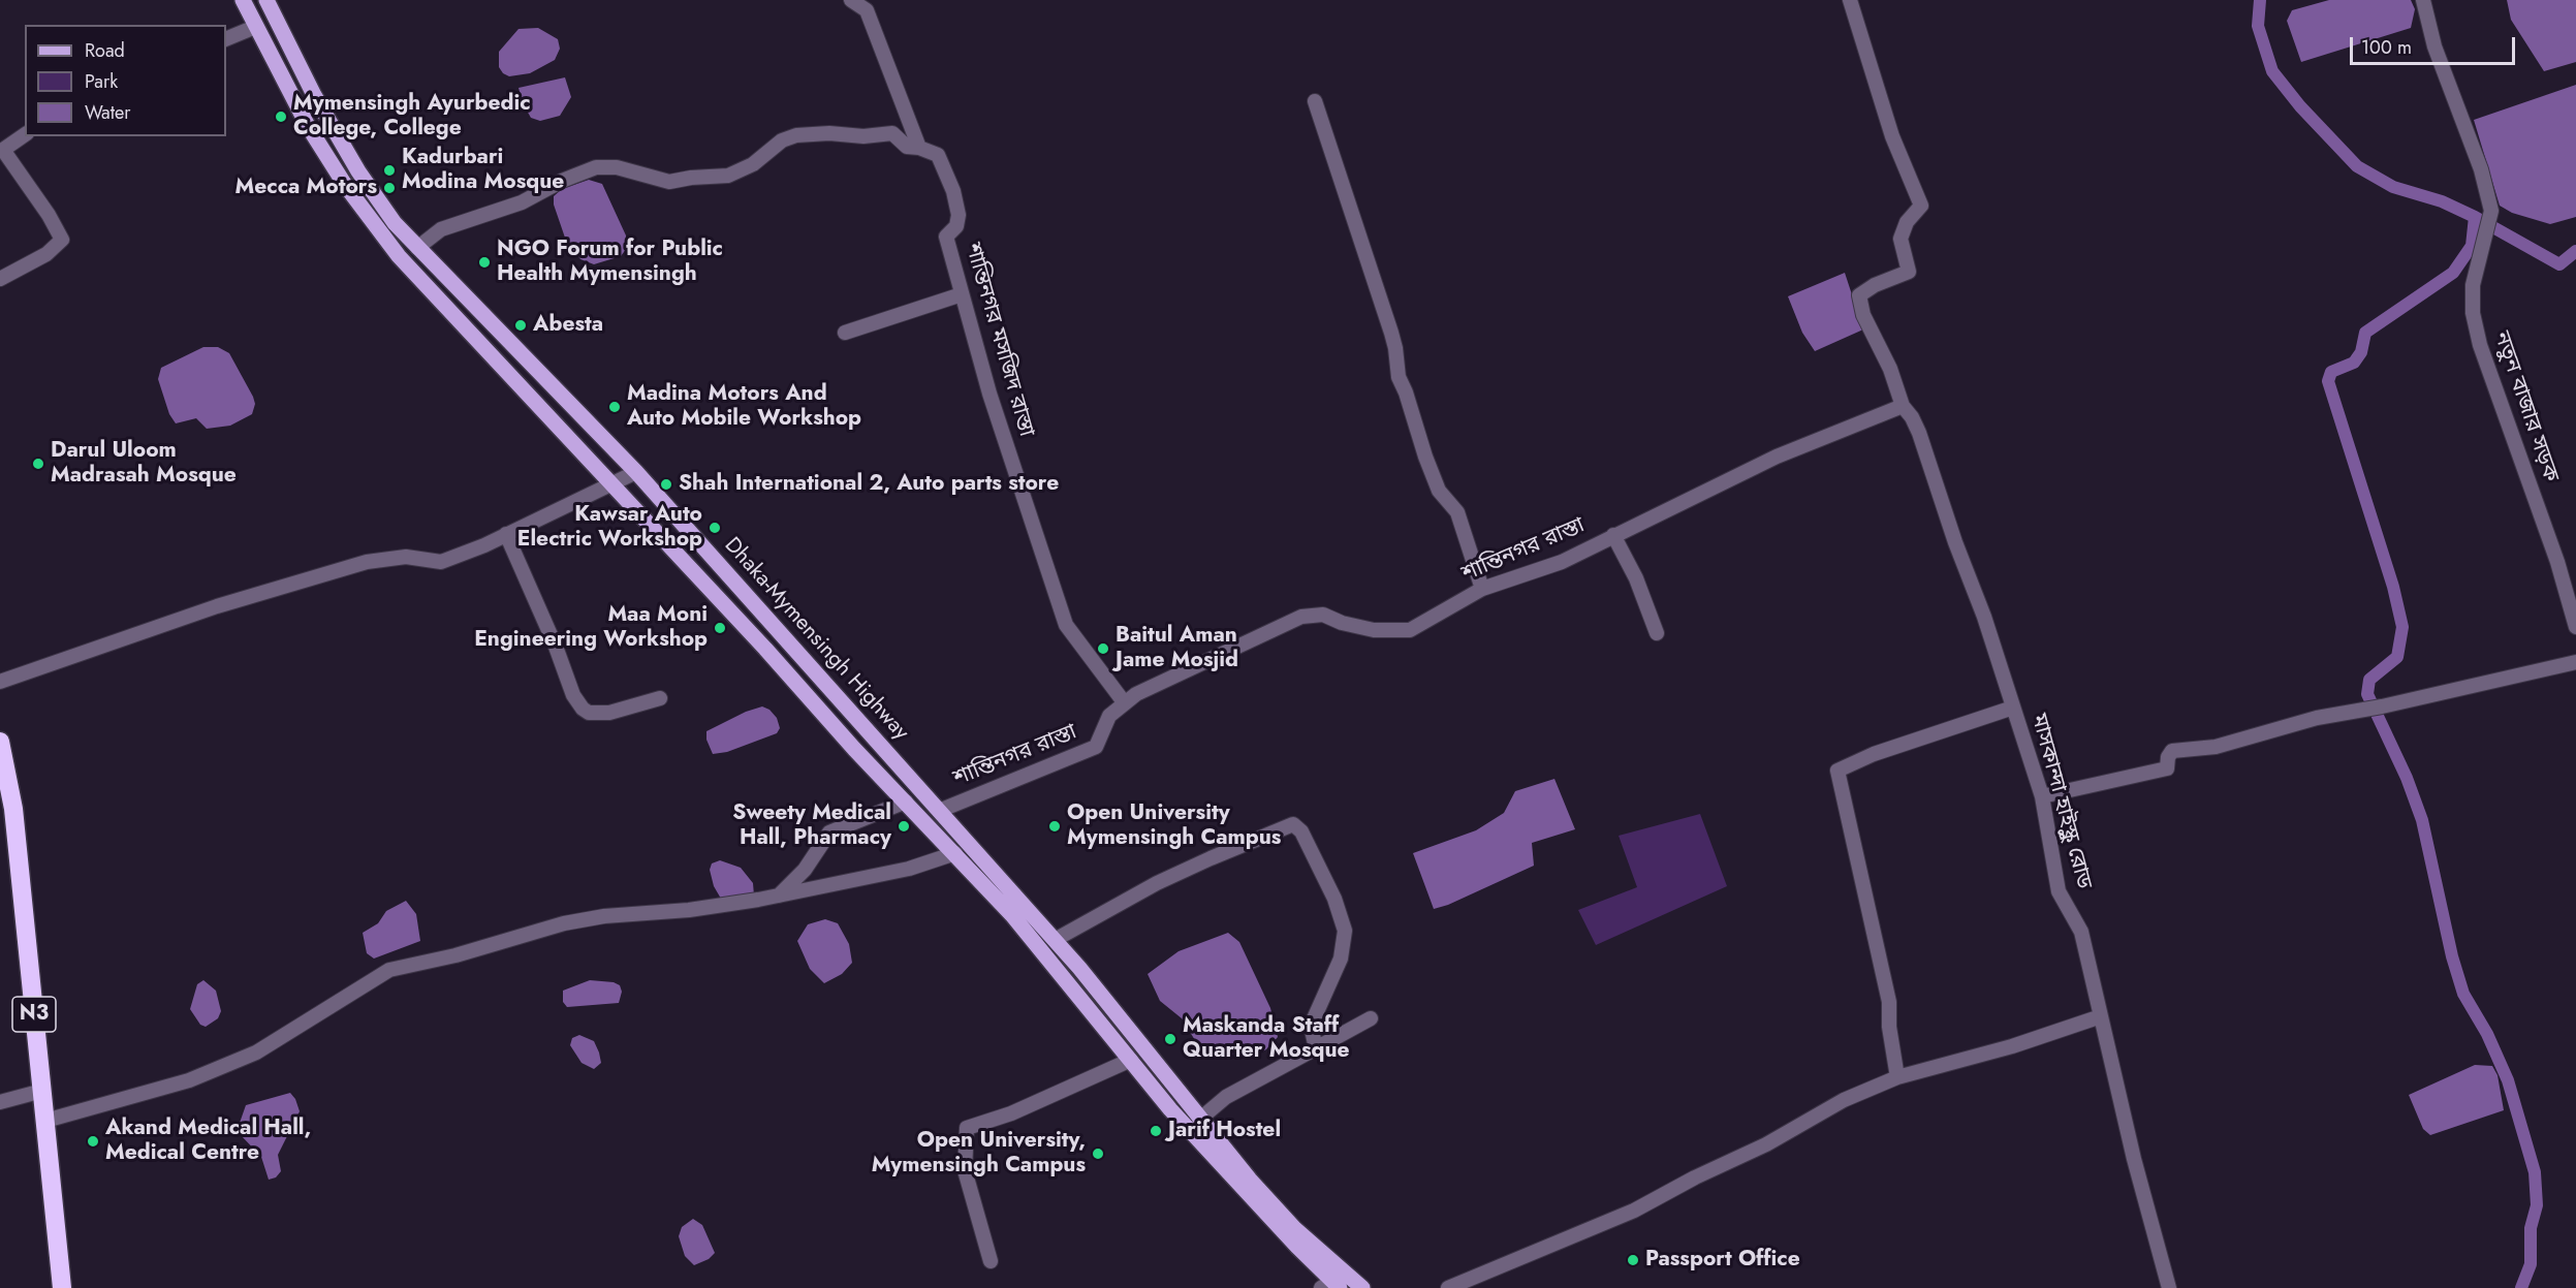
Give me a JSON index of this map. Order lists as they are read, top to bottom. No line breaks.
{"streets":{"highway":["N3"],"main road":["Dhaka-Mymensingh Highway"],"street":["শান্তিনগর মসজিদ রাস্তা","নতুন বাজার সড়ক","শান্তিনগর রাস্তা","মাসকান্দা হাইস্কুল রোড"]},"crossings":[["শান্তিনগর মসজিদ রাস্তা","শান্তিনগর রাস্তা"],["শান্তিনগর মসজিদ রাস্তা","Dhaka-Mymensingh Highway"],["শান্তিনগর রাস্তা","Dhaka-Mymensingh Highway"],["শান্তিনগর রাস্তা","মাসকান্দা হাইস্কুল রোড"]],"places":["Mymensingh Ayurbedic College, College","Kadurbari Modina Mosque","Mecca Motors","NGO Forum for Public Health Mymensingh","Abesta","Madina Motors And Auto Mobile Workshop","Darul Uloom Madrasah Mosque","Shah International 2, Auto parts store","Kawsar Auto Electric Workshop","Maa Moni Engineering Workshop","Baitul Aman Jame Mosjid","Sweety Medical Hall, Pharmacy","Open University Mymensingh Campus","Maskanda Staff Quarter Mosque","Jarif Hostel","Akand Medical Hall, Medical Centre","Open University, Mymensingh Campus","Passport Office"],"legend":["Road","Park","Water"],"scale_bar":"100 m"}
